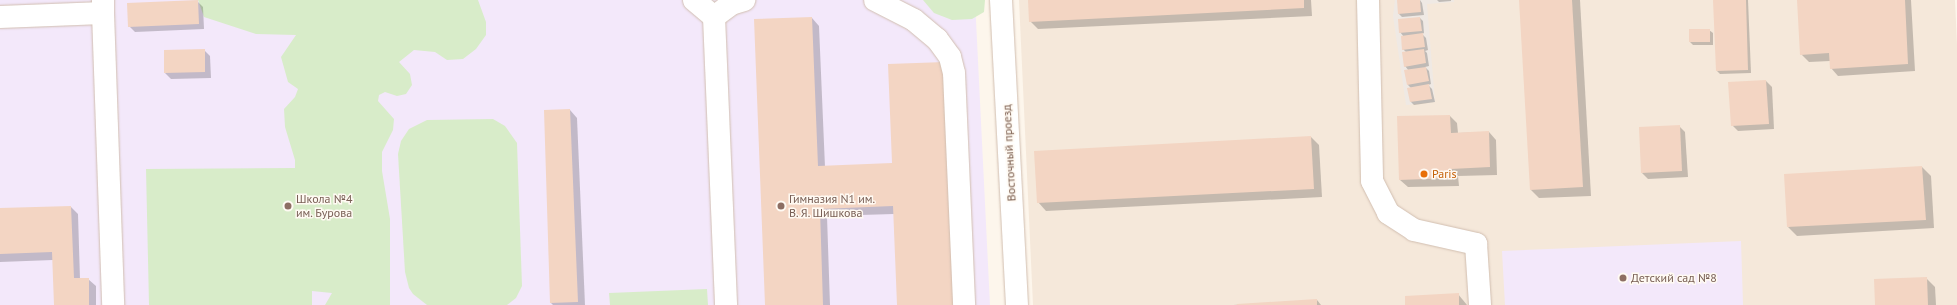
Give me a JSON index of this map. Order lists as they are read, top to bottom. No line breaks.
{"streets":{"street":["Восточный проезд"]},"places":["Paris","Школа №4 им. Бурова","Гимназия N1 им. В. Я. Шишкова","Детский сад №8"]}
